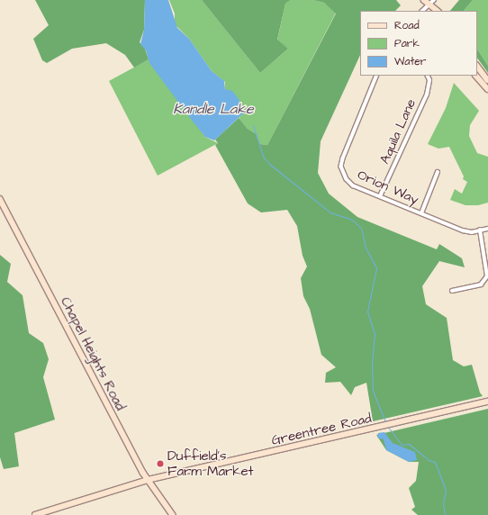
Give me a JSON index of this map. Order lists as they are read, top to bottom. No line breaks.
{"streets":{"street":["Aquila Lane","Orion Way","Chapel Heights Road","Greentree Road"]},"crossings":[["Aquila Lane","Orion Way"],["Chapel Heights Road","Greentree Road"]],"water":["Kandle Lake"],"places":["Duffield's Farm Market"],"legend":["Road","Park","Water"]}
